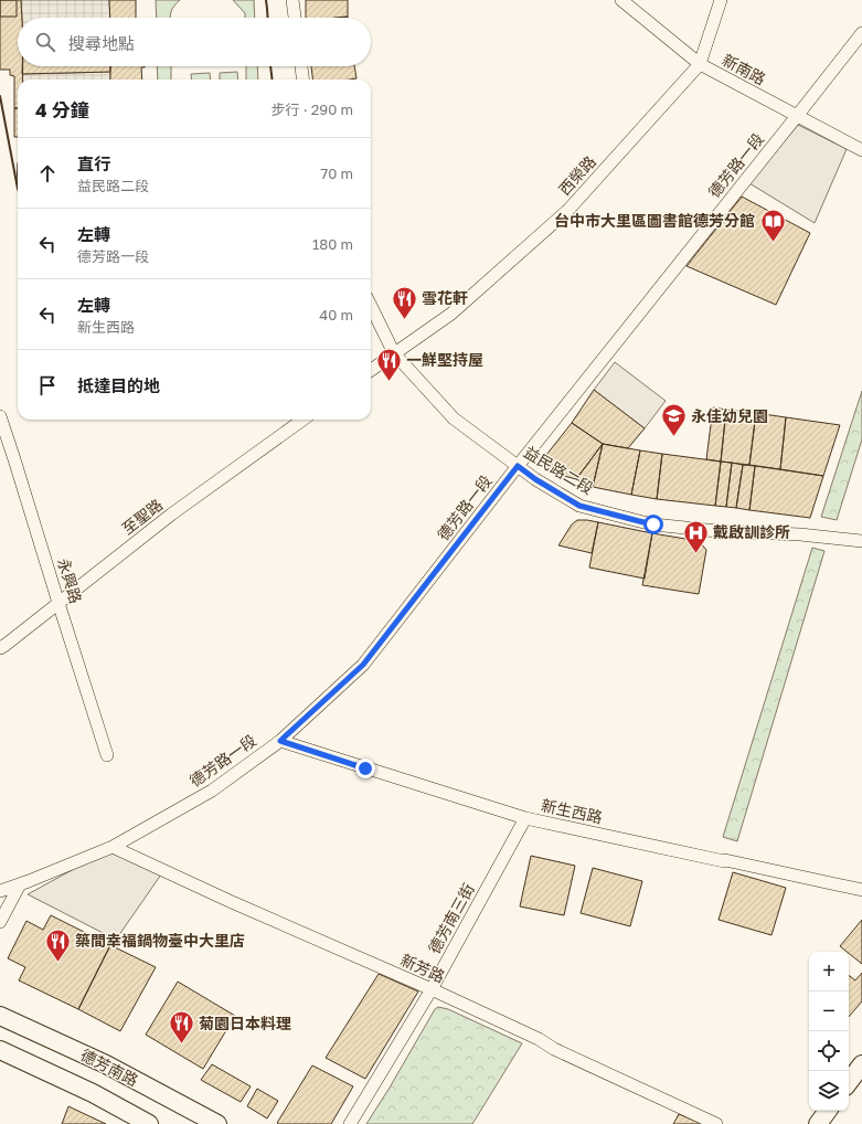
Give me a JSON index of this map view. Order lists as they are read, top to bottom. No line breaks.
{"streets":{"street":["新南路","德芳路一段","西榮路","益民路二段","至聖路","永興路","新生西路","德芳南三街","新芳路","德芳南路"]},"crossings":[["新南路","德芳路一段"],["新南路","西榮路"],["德芳路一段","益民路二段"],["德芳路一段","新生西路"],["德芳路一段","新芳路"],["西榮路","益民路二段"],["至聖路","永興路"],["新生西路","德芳南三街"],["德芳南三街","新芳路"]],"places":{"library":["台中市大里區圖書館德芳分館"],"restaurant":["雪花軒","一鮮堅持屋","築間幸福鍋物臺中大里店","菊園日本料理"],"school or university":["永佳幼兒園"],"hospital":["戴啟訓診所"]},"page":{"search":"搜尋地點","heading":["4 分鐘","步行 · 290 m"],"list":[["直行","益民路二段","70 m"],["左轉","德芳路一段","180 m"],["左轉","新生西路","40 m"],"抵達目的地"],"map_buttons":["+","−"]}}
